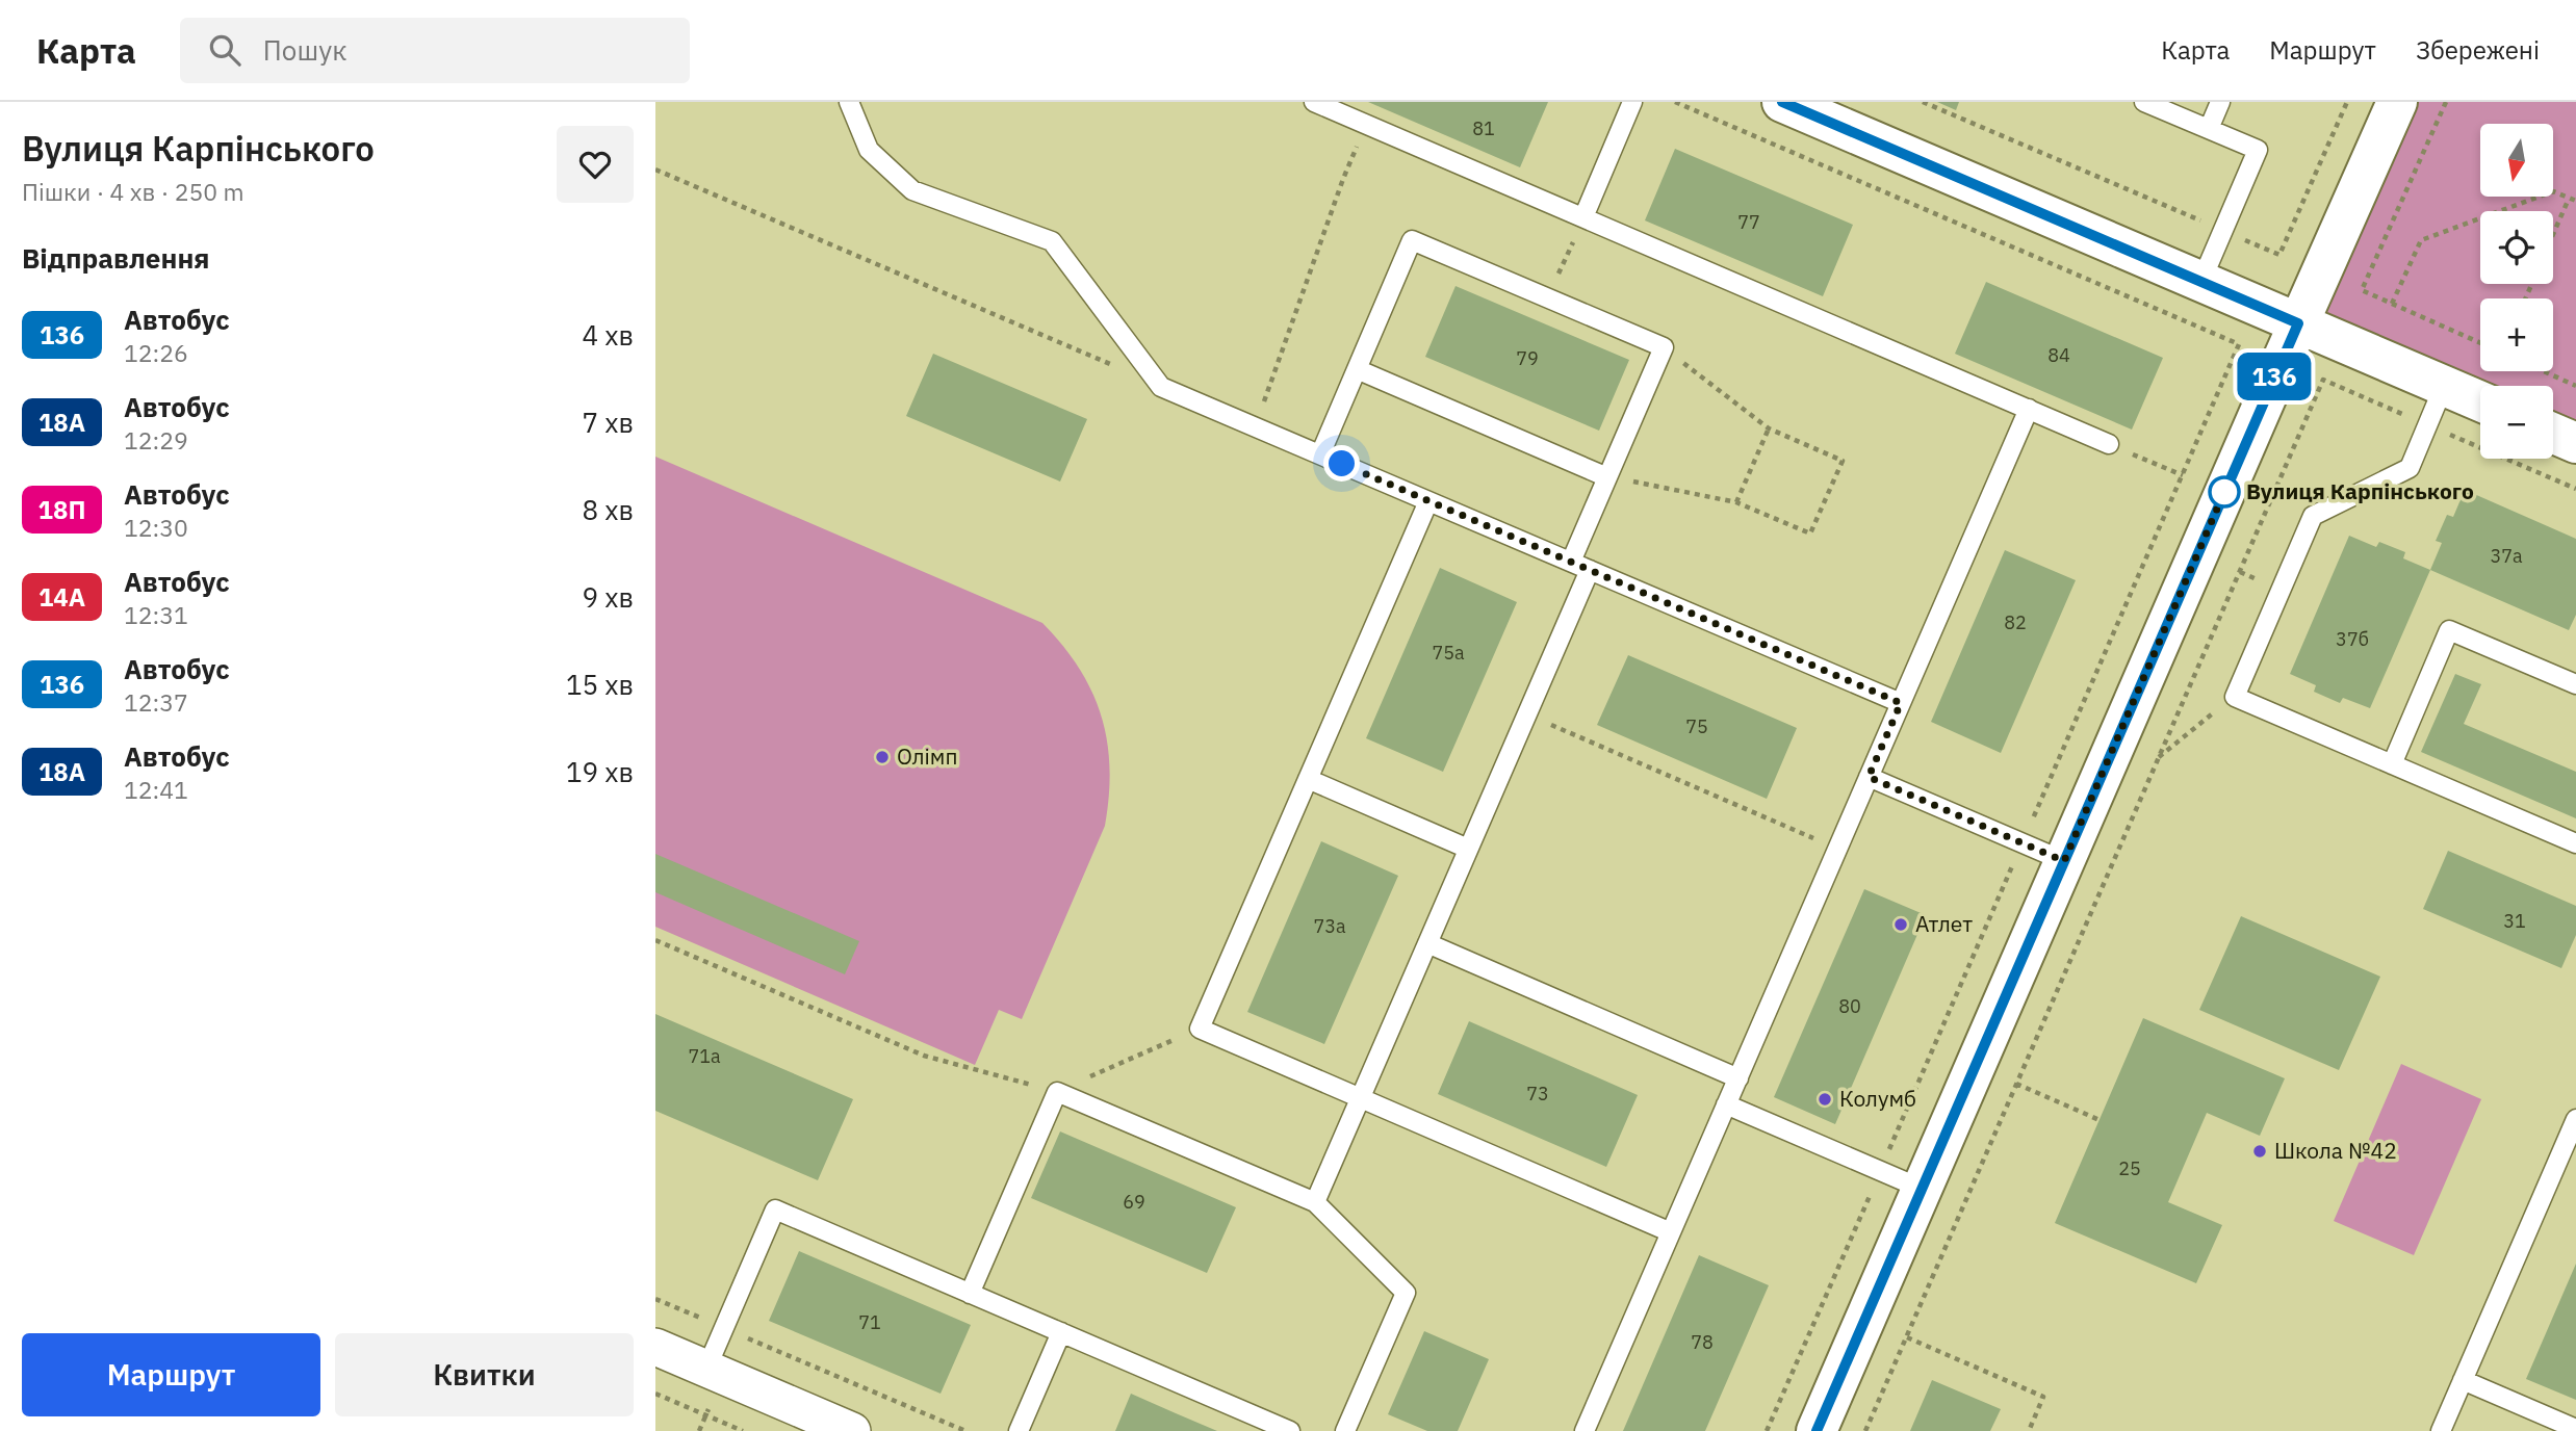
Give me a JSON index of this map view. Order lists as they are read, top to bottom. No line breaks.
{"places":["Вулиця Карпінського","Олімп","Атлет","Колумб","Школа №42"],"lines":["bus line 136"],"house_numbers":["81","77","84","79","37а","82","37б","75а","75","31","73а","80","71а","73","25","69","71","78"],"north":"bottom","page":{"header":"Карта","search":"Пошук","nav":["Карта","Маршрут","Збережені"],"heading":[["Вулиця Карпінського","Пішки · 4 хв · 250 m"],"Відправлення"],"on_map":"136","map_buttons":["+","−"],"list":[{"mark":"136","name":"Автобус","note":"12:26","value":"4 хв"},{"mark":"18А","name":"Автобус","note":"12:29","value":"7 хв"},{"mark":"18П","name":"Автобус","note":"12:30","value":"8 хв"},{"mark":"14А","name":"Автобус","note":"12:31","value":"9 хв"},{"mark":"136","name":"Автобус","note":"12:37","value":"15 хв"},{"mark":"18А","name":"Автобус","note":"12:41","value":"19 хв"}],"buttons":["Маршрут","Квитки"]}}
